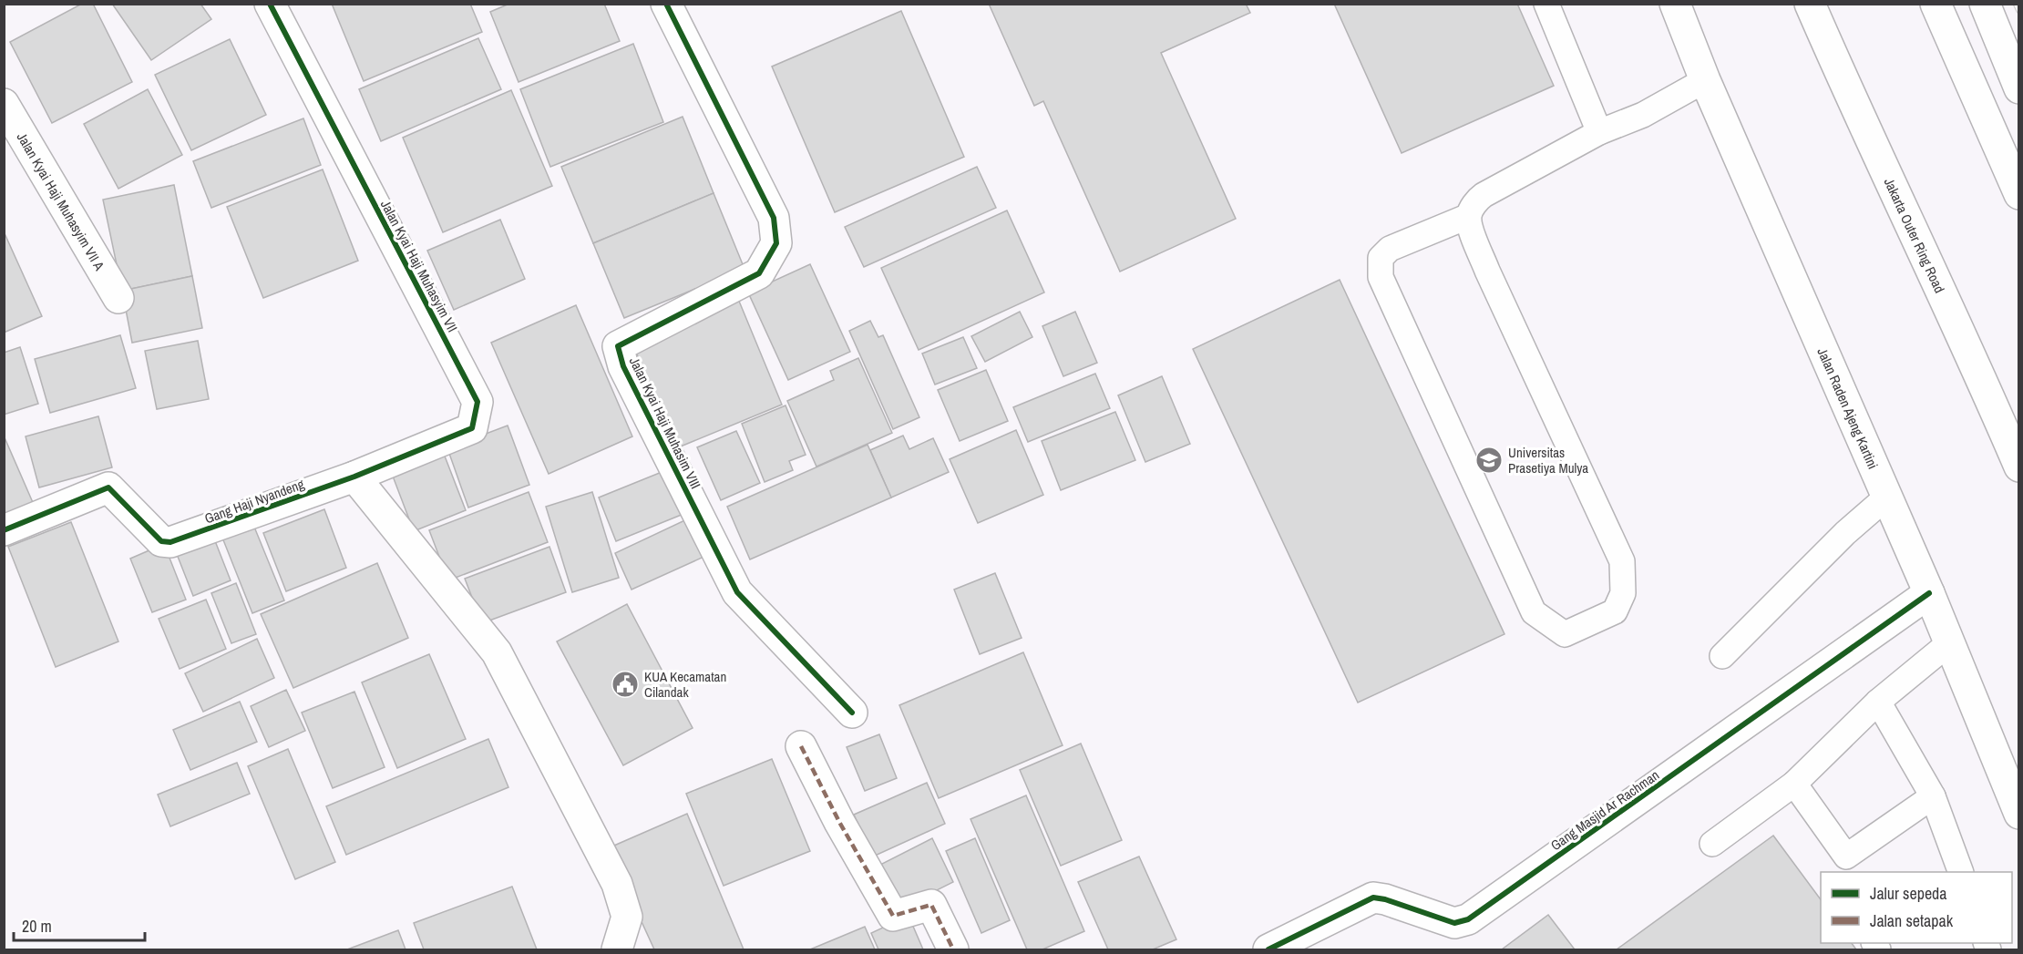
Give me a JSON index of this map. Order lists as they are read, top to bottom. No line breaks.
{"streets":{"main road":["Jalan Kyai Haji Muhasyim VII A","Jakarta Outer Ring Road","Jalan Kyai Haji Muhasyim VII","Jalan Raden Ajeng Kartini","Jalan Kyai Haji Muhasim VIII","Gang Haji Nyandeng","Gang Masjid Ar Rachman"]},"crossings":[["Jalan Kyai Haji Muhasyim VII","Gang Haji Nyandeng"],["Jalan Raden Ajeng Kartini","Gang Masjid Ar Rachman"]],"places":{"school or university":["Universitas Prasetiya Mulya"],"public building":["KUA Kecamatan Cilandak"]},"legend":["Jalur sepeda","Jalan setapak"],"scale_bar":"20 m"}
